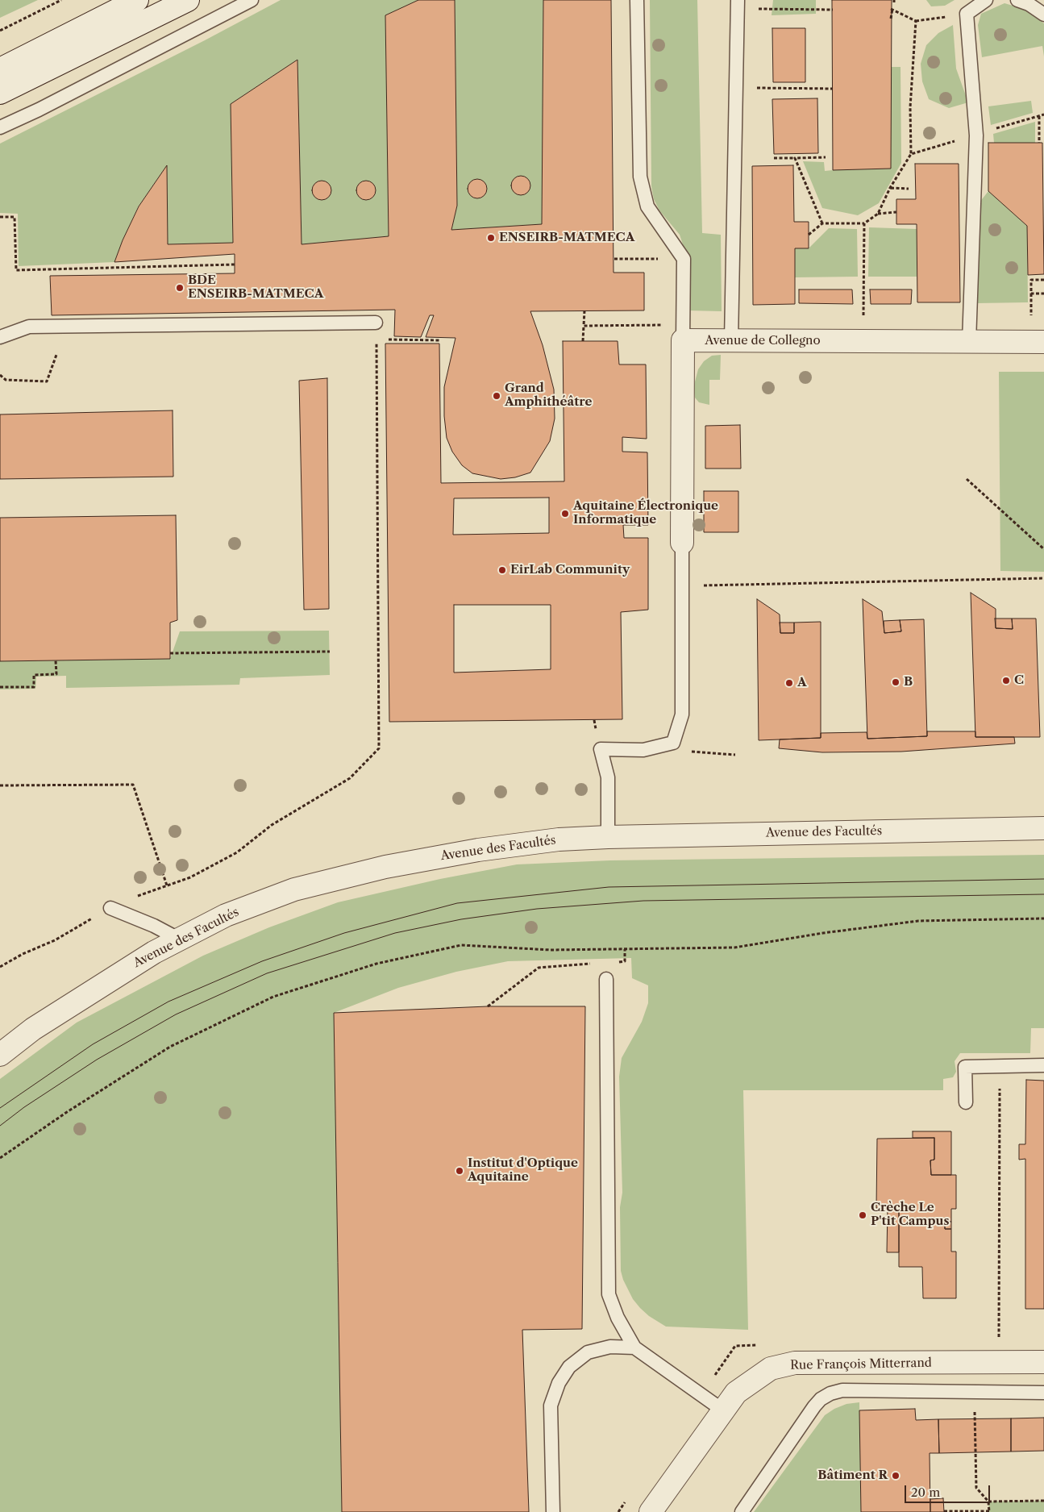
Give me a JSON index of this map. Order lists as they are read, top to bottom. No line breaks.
{"streets":{"street":["Avenue de Collegno","Avenue des Facultés","Rue François Mitterrand"]},"places":["ENSEIRB-MATMECA","BDE ENSEIRB-MATMECA","Grand Amphithéâtre","Aquitaine Électronique Informatique","EirLab Community","C","B","A","Institut d'Optique Aquitaine","Crèche Le P'tit Campus","Bâtiment R"],"scale_bar":"20 m"}
